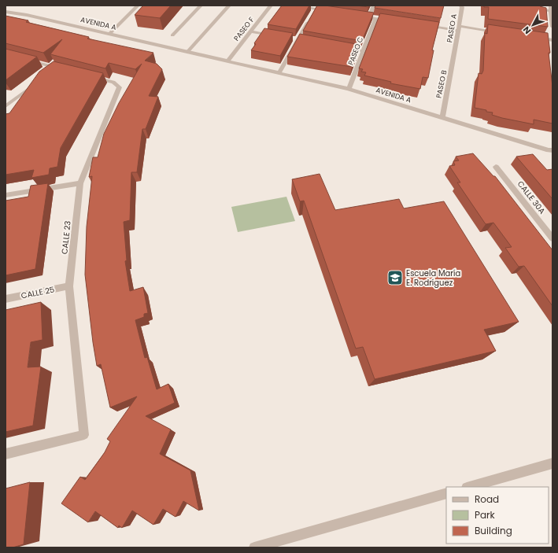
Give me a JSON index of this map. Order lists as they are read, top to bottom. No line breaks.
{"streets":{"street":["AVENIDA A","PASEO A","PASEO F","PASEO C","PASEO B","CALLE 30A","CALLE 23","CALLE 25"]},"crossings":[["AVENIDA A","PASEO F"],["AVENIDA A","PASEO C"],["AVENIDA A","PASEO B"],["PASEO A","PASEO B"],["CALLE 23","CALLE 25"]],"places":{"school or university":["Escuela María E. Rodríguez"]},"legend":["Road","Park","Building"],"north":"bottom left"}
